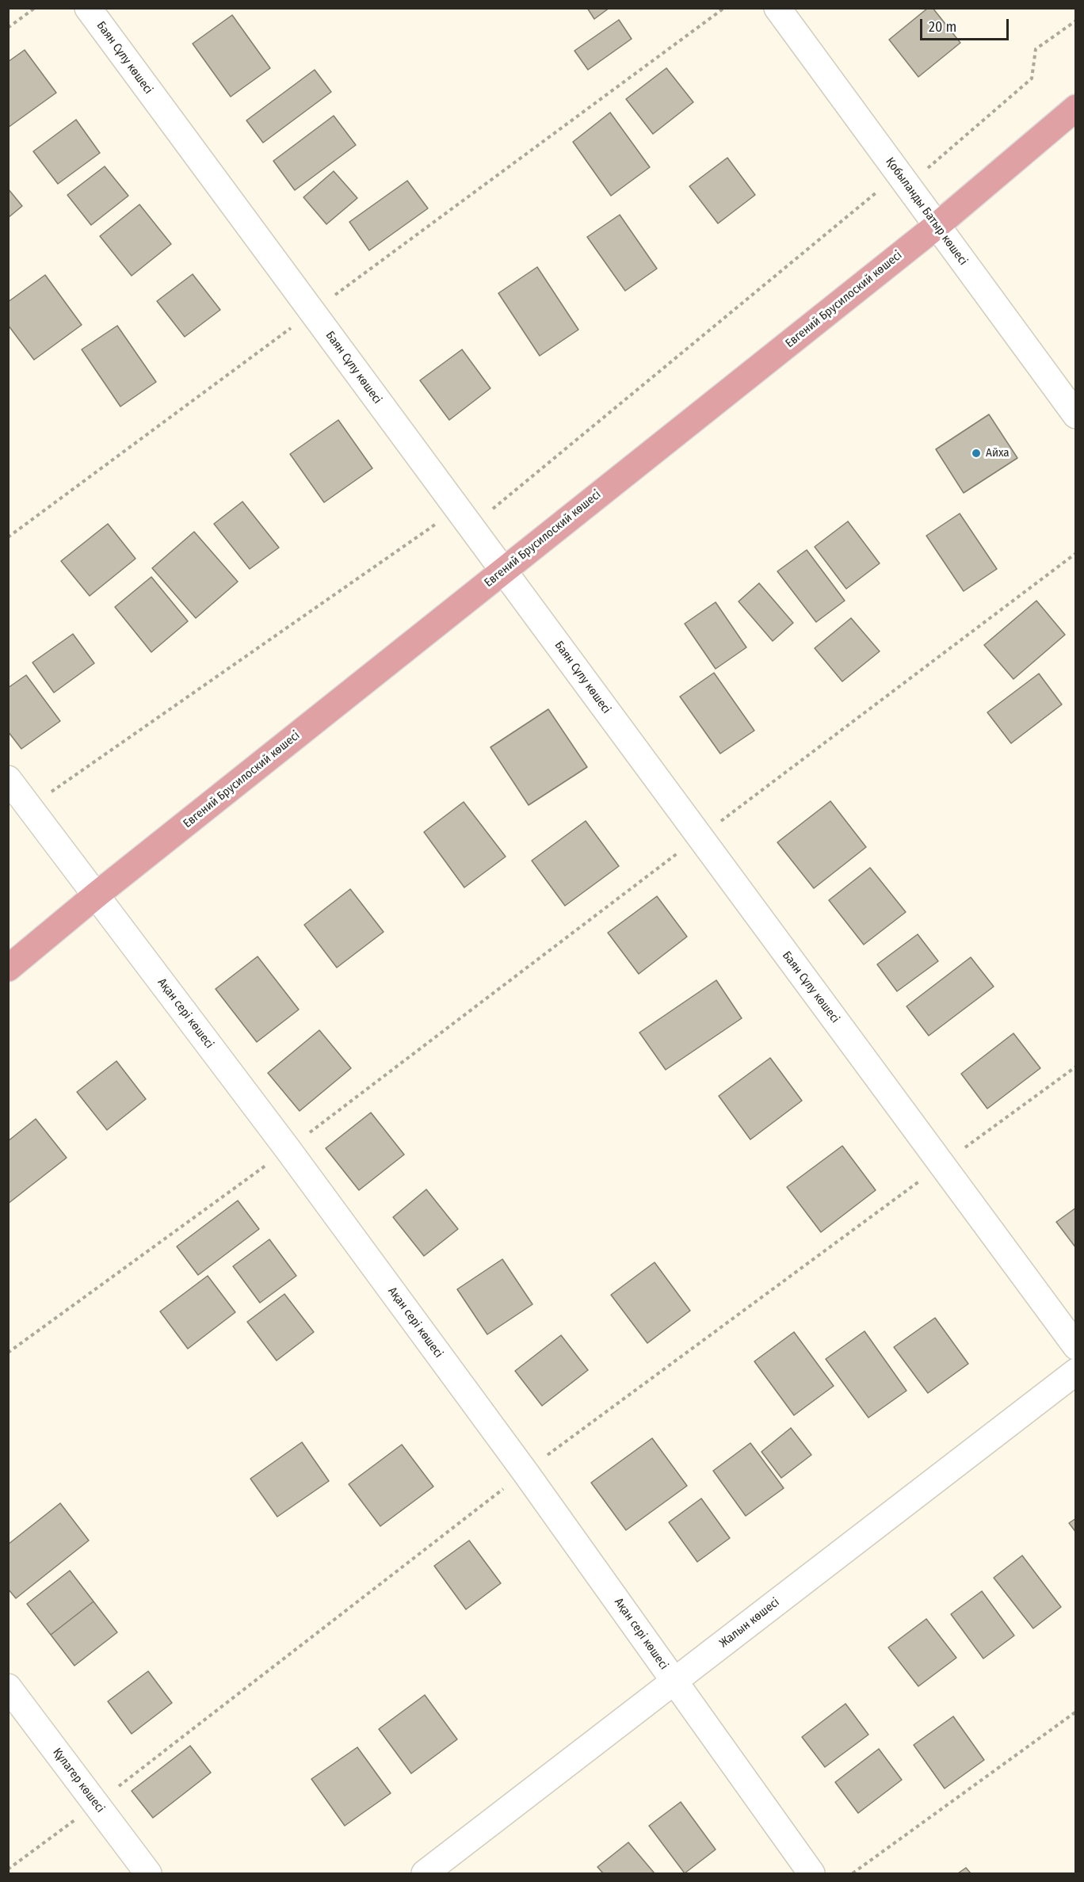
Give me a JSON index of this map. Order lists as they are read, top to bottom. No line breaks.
{"streets":{"main road":["Евгений Брусилоский көшесі"],"street":["Баян Сұлу көшесі","Қобыланды Батыр көшесі","Ақан сері көшесі","Жалын көшесі","Құлагер көшесі"]},"crossings":[["Баян Сұлу көшесі","Евгений Брусилоский көшесі"],["Қобыланды Батыр көшесі","Евгений Брусилоский көшесі"],["Евгений Брусилоский көшесі","Ақан сері көшесі"],["Ақан сері көшесі","Жалын көшесі"]],"places":["Айха"],"scale_bar":"20 m"}
